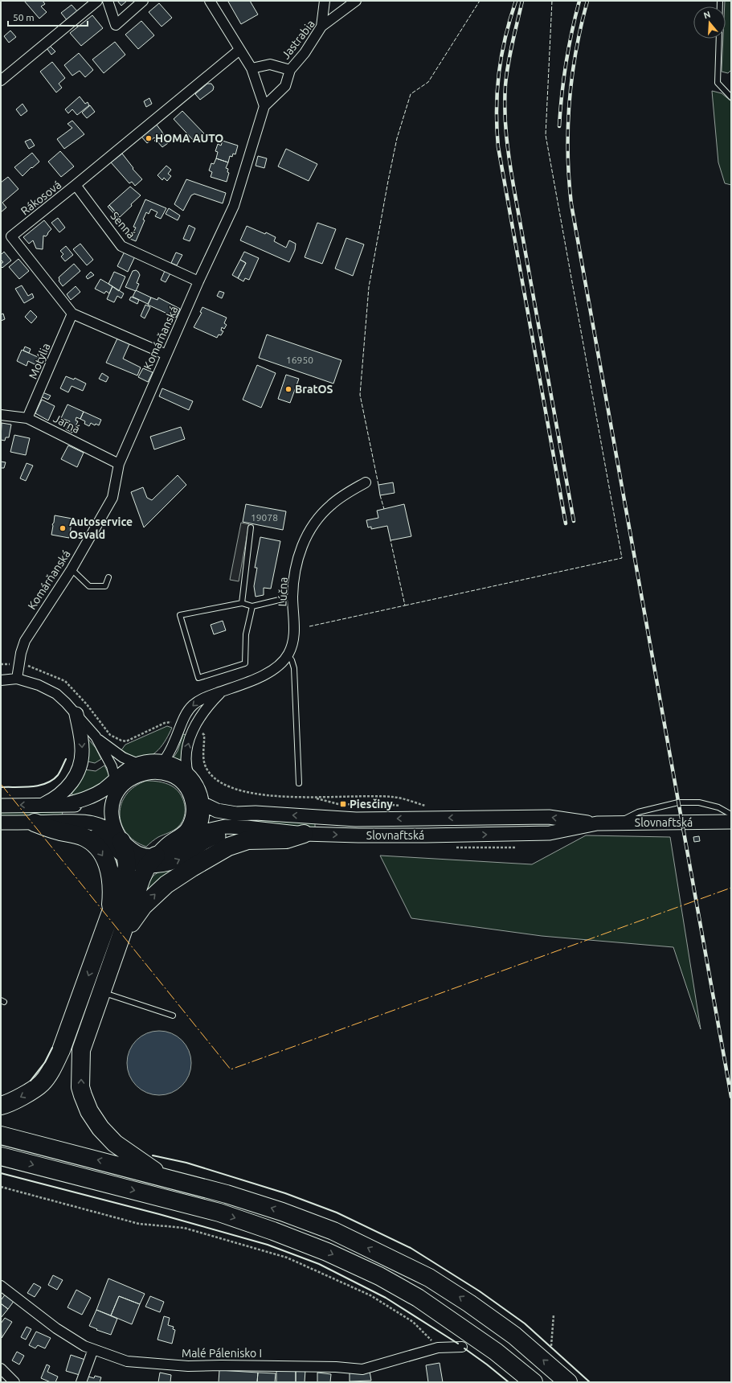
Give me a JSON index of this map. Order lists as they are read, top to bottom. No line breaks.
{"streets":{"main road":["Slovnaftská"],"street":["Jastrabia","Rákosová","Senná","Komárňanská","Motýlia","Jarná","Lúčna","Malé Pálenisko I"]},"crossings":[["Jastrabia","Komárňanská"],["Rákosová","Senná"],["Rákosová","Komárňanská"],["Rákosová","Motýlia"],["Senná","Komárňanská"],["Komárňanská","Jarná"],["Motýlia","Jarná"],["Lúčna","Slovnaftská"]],"places":{"other":["HOMA AUTO","BratOS","Autoservice Osvald"],"transit":["Piesčiny"]},"house_numbers":["16950","19078"],"scale_bar":"50 m","north":"top"}
